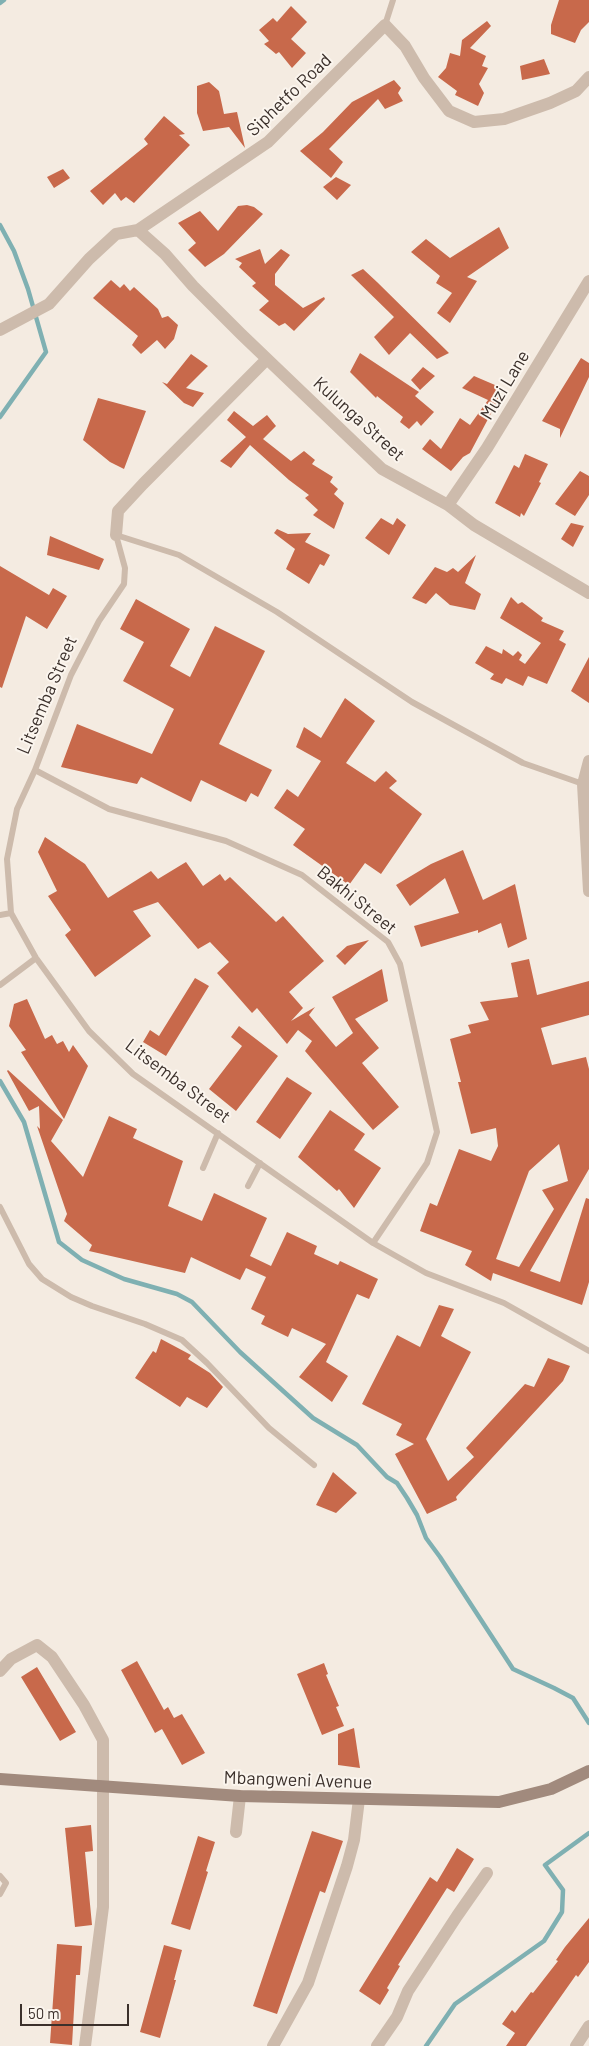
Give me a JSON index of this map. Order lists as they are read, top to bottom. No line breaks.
{"streets":{"street":["Siphetfo Road","Muzi Lane","Kulunga Street","Litsemba Street","Mbangweni Avenue"],"lane":["Bakhi Street"]},"crossings":[["Siphetfo Road","Kulunga Street"],["Muzi Lane","Kulunga Street"],["Kulunga Street","Litsemba Street"],["Litsemba Street","Bakhi Street"]],"scale_bar":"50 m"}
